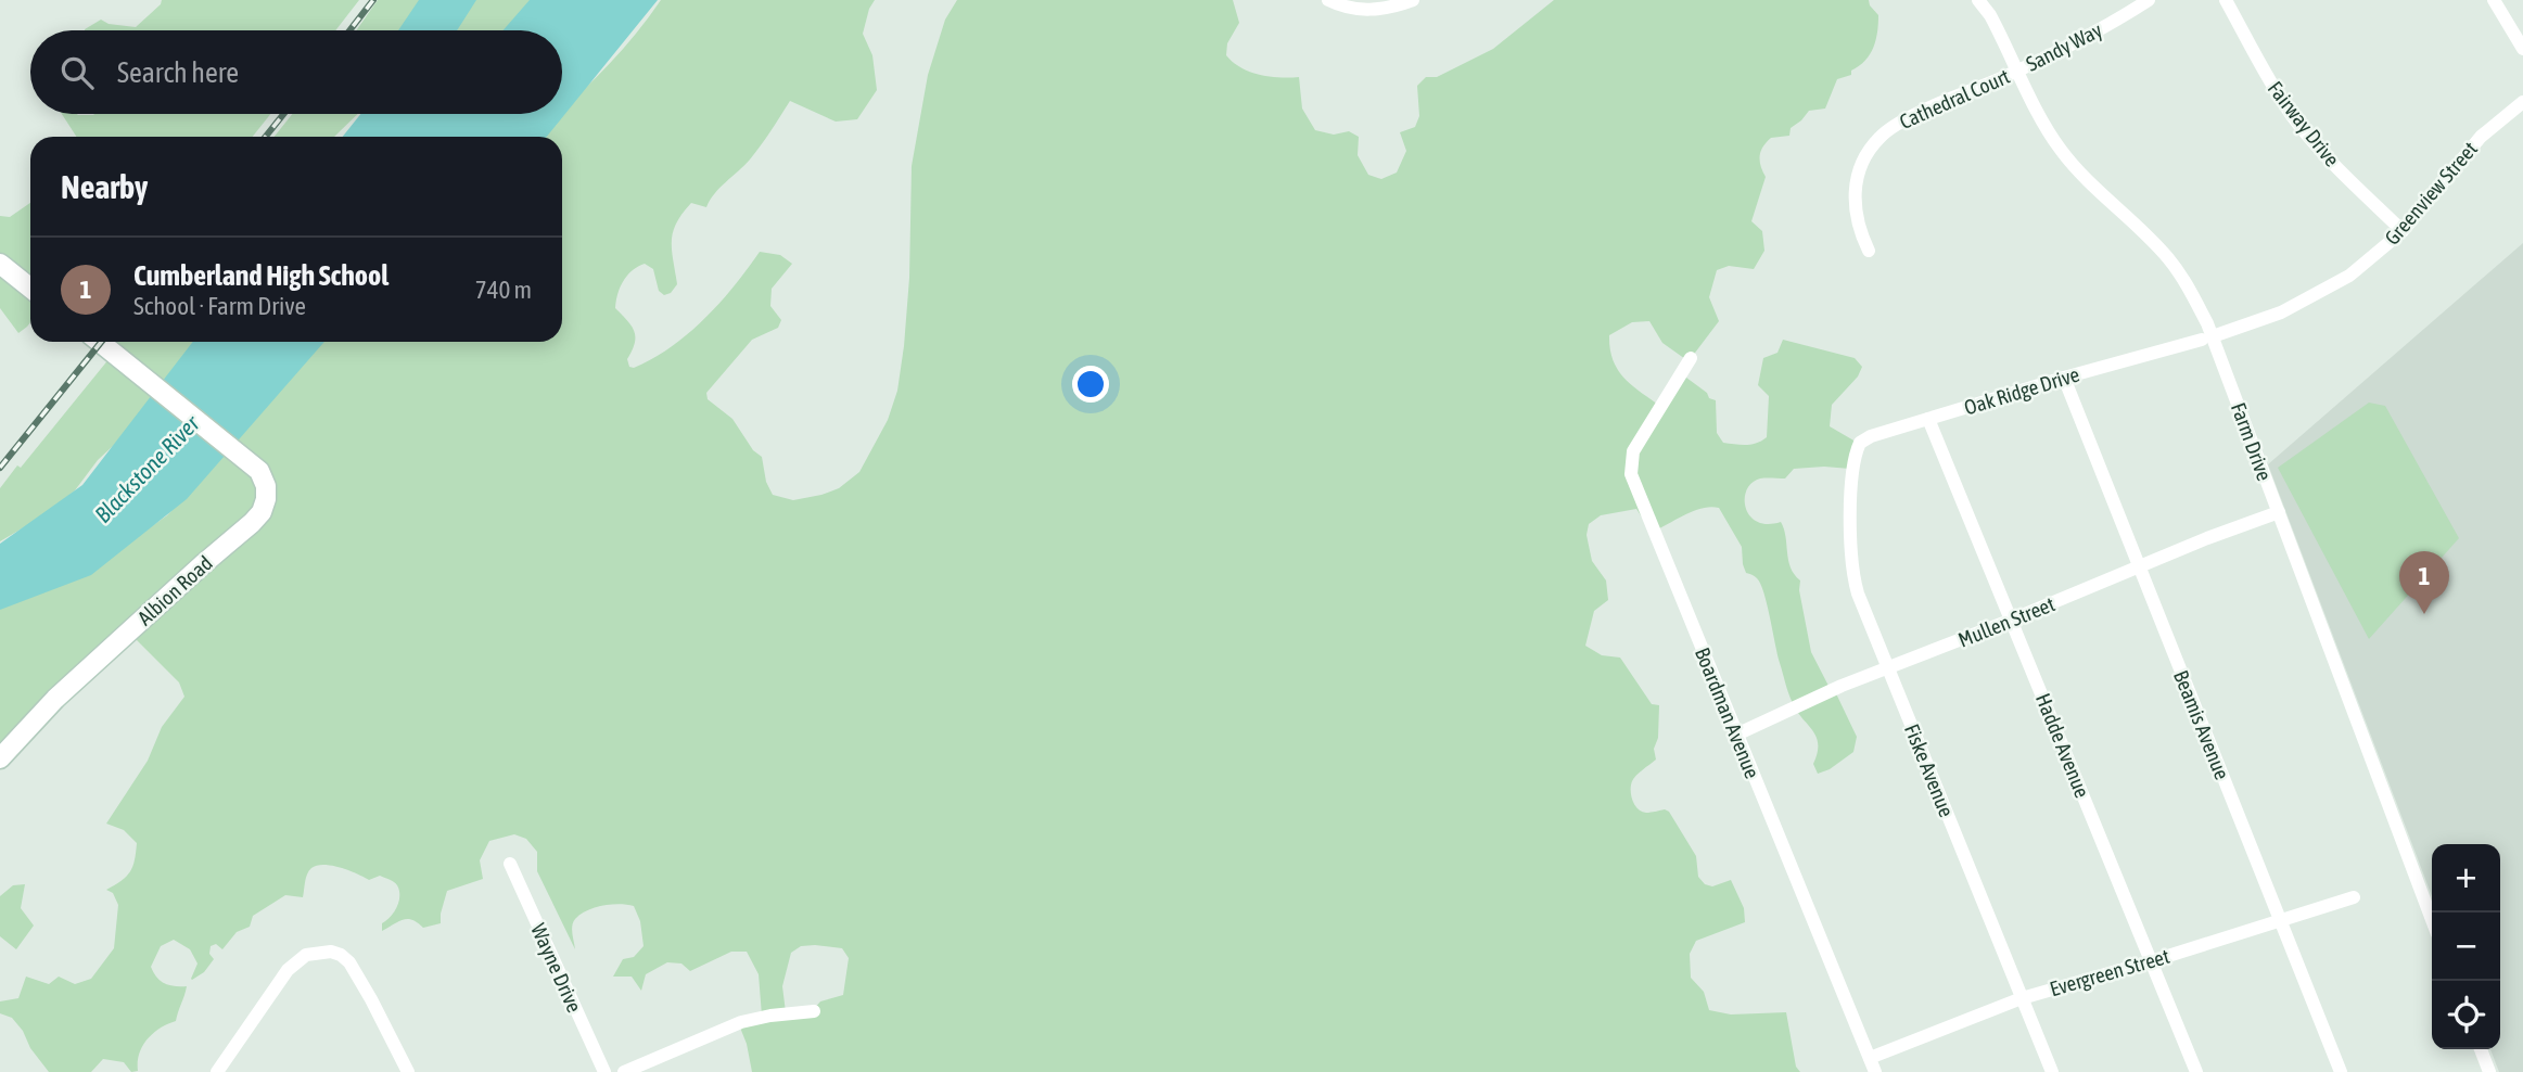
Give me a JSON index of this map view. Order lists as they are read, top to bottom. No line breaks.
{"streets":{"street":["Sandy Way","Cathedral Court","Fairway Drive","Greenview Street","Oak Ridge Drive","Farm Drive","Albion Road","Mullen Street","Boardman Avenue","Beamis Avenue","Hadde Avenue","Fiske Avenue","Wayne Drive","Evergreen Street"]},"crossings":[["Sandy Way","Cathedral Court"],["Sandy Way","Farm Drive"],["Cathedral Court","Farm Drive"],["Fairway Drive","Greenview Street"],["Greenview Street","Oak Ridge Drive"],["Greenview Street","Farm Drive"],["Oak Ridge Drive","Farm Drive"],["Oak Ridge Drive","Beamis Avenue"],["Oak Ridge Drive","Hadde Avenue"],["Oak Ridge Drive","Fiske Avenue"],["Farm Drive","Mullen Street"],["Mullen Street","Boardman Avenue"],["Mullen Street","Beamis Avenue"],["Mullen Street","Hadde Avenue"],["Mullen Street","Fiske Avenue"],["Boardman Avenue","Evergreen Street"],["Beamis Avenue","Evergreen Street"],["Hadde Avenue","Evergreen Street"],["Fiske Avenue","Evergreen Street"]],"water":["Blackstone River"],"page":{"search":"Search here","heading":"Nearby","list":[{"mark":"1","name":"Cumberland High School","note":"School · Farm Drive","value":"740 m"}],"pins":"1","map_buttons":["+","−"]}}
